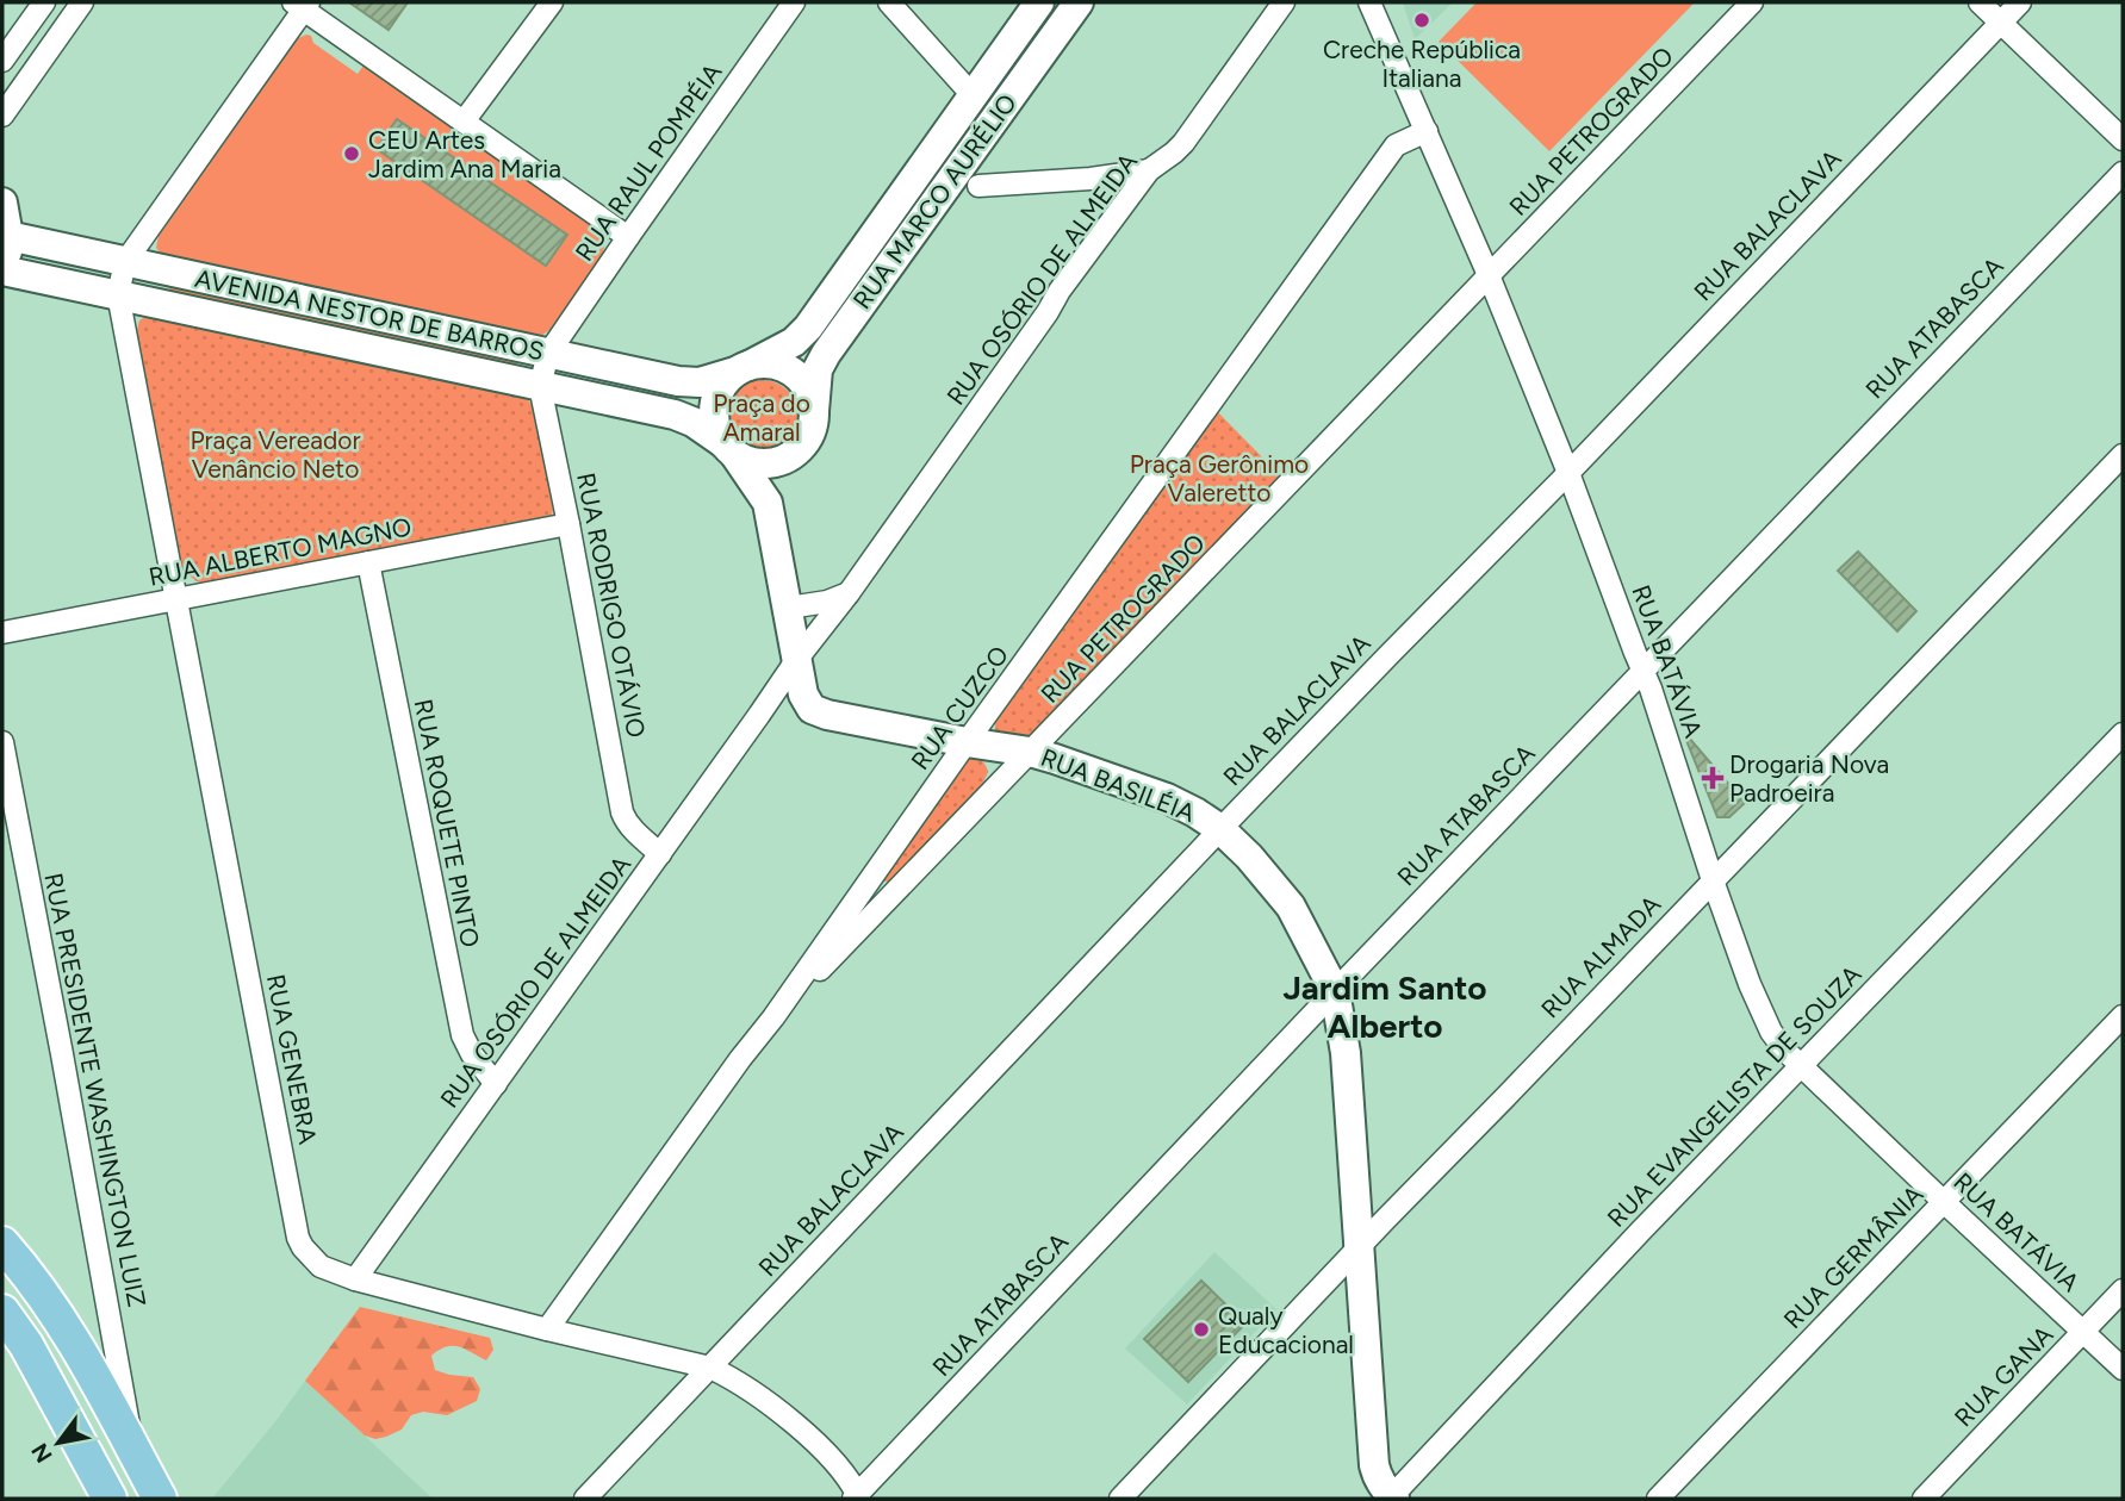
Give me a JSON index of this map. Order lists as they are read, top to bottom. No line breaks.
{"streets":{"street":["RUA PETROGRADO","RUA RAUL POMPÉIA","RUA MARCO AURÉLIO","RUA BALACLAVA","RUA OSÓRIO DE ALMEIDA","AVENIDA NESTOR DE BARROS","RUA ATABASCA","RUA ALBERTO MAGNO","RUA RODRIGO OTÁVIO","RUA BATÁVIA","RUA CUZCO","RUA BASILÉIA","RUA ROQUETE PINTO","RUA ALMADA","RUA GENEBRA","RUA PRESIDENTE WASHINGTON LUIZ","RUA EVANGELISTA DE SOUZA","RUA GERMÂNIA","RUA GANA"]},"crossings":[["RUA PETROGRADO","RUA BATÁVIA"],["RUA PETROGRADO","RUA CUZCO"],["RUA PETROGRADO","RUA BASILÉIA"],["RUA RAUL POMPÉIA","AVENIDA NESTOR DE BARROS"],["RUA RAUL POMPÉIA","RUA RODRIGO OTÁVIO"],["RUA MARCO AURÉLIO","AVENIDA NESTOR DE BARROS"],["RUA BALACLAVA","RUA BATÁVIA"],["RUA BALACLAVA","RUA BASILÉIA"],["RUA BALACLAVA","RUA GENEBRA"],["RUA OSÓRIO DE ALMEIDA","RUA RODRIGO OTÁVIO"],["RUA OSÓRIO DE ALMEIDA","RUA ROQUETE PINTO"],["RUA OSÓRIO DE ALMEIDA","RUA GENEBRA"],["AVENIDA NESTOR DE BARROS","RUA RODRIGO OTÁVIO"],["AVENIDA NESTOR DE BARROS","RUA GENEBRA"],["RUA ATABASCA","RUA BATÁVIA"],["RUA ATABASCA","RUA BASILÉIA"],["RUA ATABASCA","RUA GENEBRA"],["RUA ALBERTO MAGNO","RUA RODRIGO OTÁVIO"],["RUA ALBERTO MAGNO","RUA ROQUETE PINTO"],["RUA ALBERTO MAGNO","RUA GENEBRA"],["RUA BATÁVIA","RUA CUZCO"],["RUA BATÁVIA","RUA ALMADA"],["RUA BATÁVIA","RUA EVANGELISTA DE SOUZA"],["RUA BATÁVIA","RUA GERMÂNIA"],["RUA BATÁVIA","RUA GANA"],["RUA CUZCO","RUA BASILÉIA"],["RUA CUZCO","RUA GENEBRA"],["RUA BASILÉIA","RUA ALMADA"],["RUA BASILÉIA","RUA EVANGELISTA DE SOUZA"]],"districts":["Jardim Santo Alberto"],"parks":["Praça do Amaral","Praça Vereador Venâncio Neto","Praça Gerônimo Valeretto"],"places":{"other":["Creche República Italiana","CEU Artes Jardim Ana Maria","Qualy Educacional"],"health":["Drogaria Nova Padroeira"]},"north":"bottom left"}
